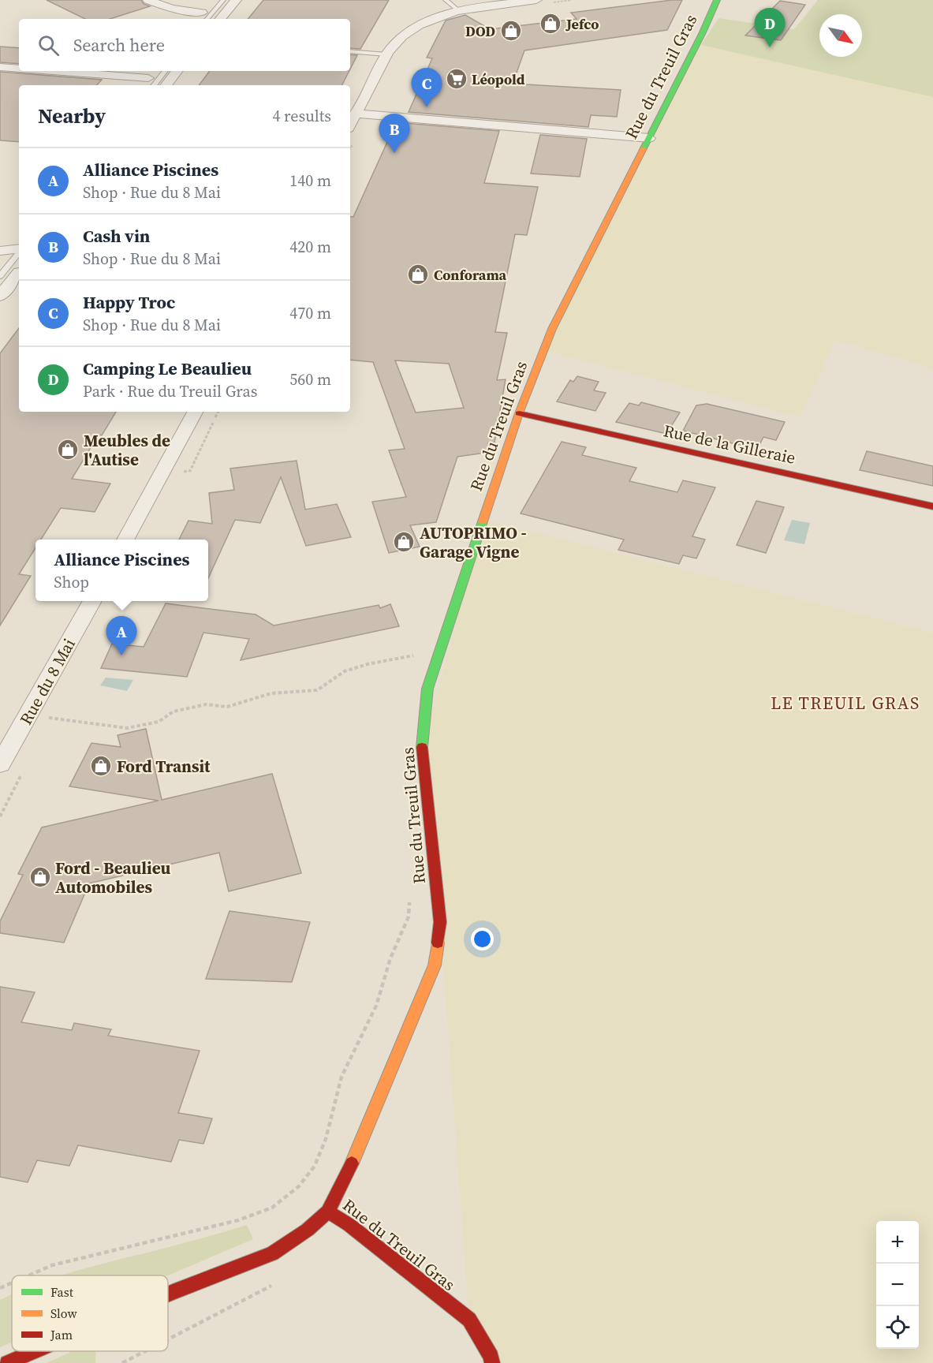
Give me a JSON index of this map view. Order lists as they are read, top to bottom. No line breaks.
{"streets":{"street":["Rue du Treuil Gras","Rue de la Gilleraie","Rue du 8 Mai"]},"crossings":[["Rue du Treuil Gras","Rue de la Gilleraie"]],"districts":["LE TREUIL GRAS"],"places":{"shop":["Jefco","DOD","Conforama","Meubles de l'Autise","AUTOPRIMO - Garage Vigne","Ford Transit","Ford - Beaulieu Automobiles"],"supermarket":["Léopold"]},"legend":["Fast","Slow","Jam"],"north":"bottom right","page":{"pins":["D","C","B","A"],"search":"Search here","heading":["Nearby","4 results"],"list":[{"mark":"A","name":"Alliance Piscines","note":"Shop · Rue du 8 Mai","value":"140 m"},{"mark":"B","name":"Cash vin","note":"Shop · Rue du 8 Mai","value":"420 m"},{"mark":"C","name":"Happy Troc","note":"Shop · Rue du 8 Mai","value":"470 m"},{"mark":"D","name":"Camping Le Beaulieu","note":"Park · Rue du Treuil Gras","value":"560 m"}],"popup":["Alliance Piscines","Shop"],"map_buttons":["+","−"]}}
